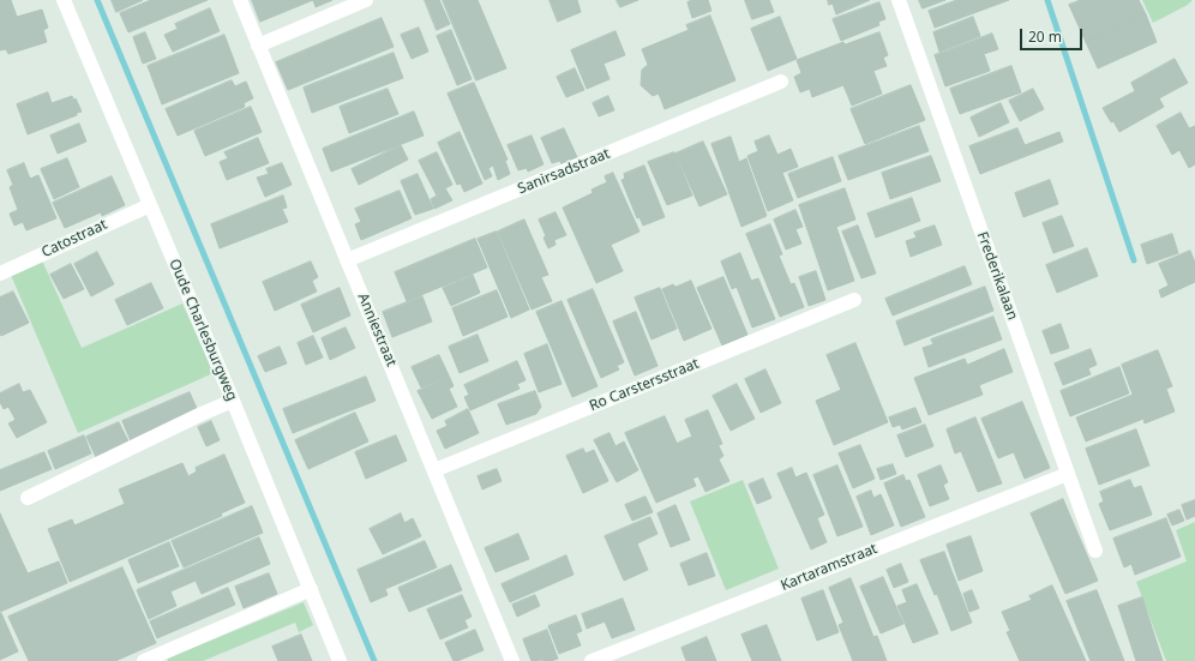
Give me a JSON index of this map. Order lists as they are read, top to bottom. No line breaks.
{"streets":{"street":["Sanirsadstraat","Catostraat","Frederikalaan","Oude Charlesburgweg","Anniestraat","Ro Carstersstraat","Kartaramstraat"]},"crossings":[["Sanirsadstraat","Anniestraat"],["Catostraat","Oude Charlesburgweg"],["Frederikalaan","Kartaramstraat"],["Anniestraat","Ro Carstersstraat"]],"scale_bar":"20 m"}
